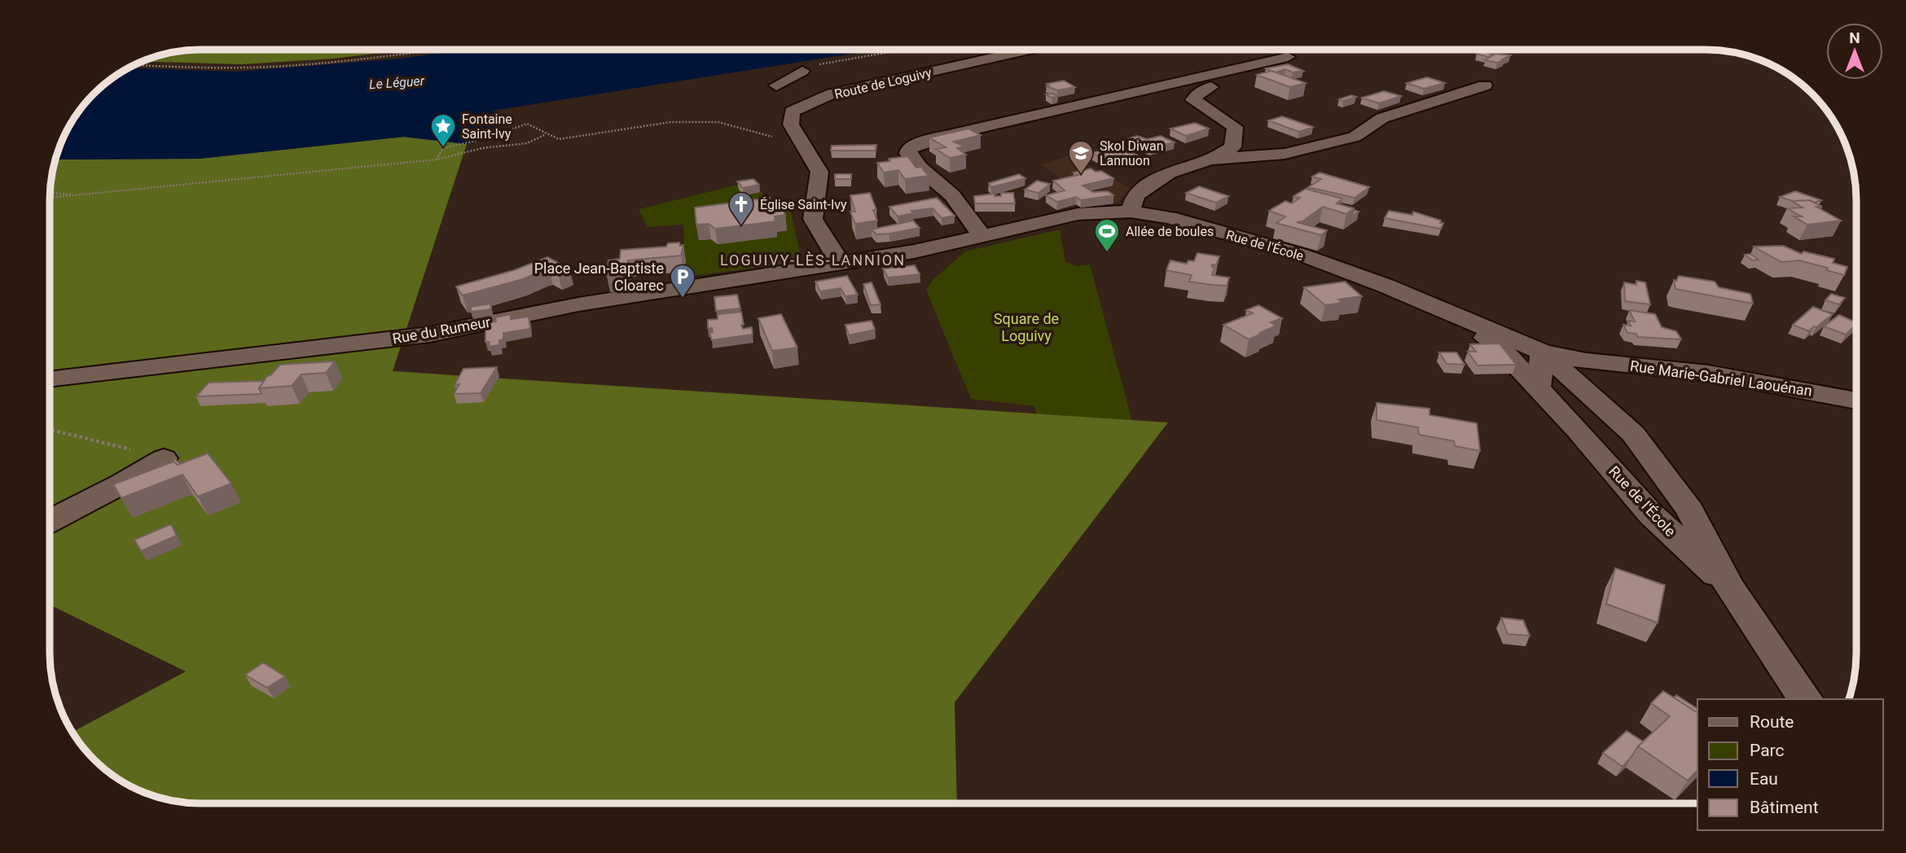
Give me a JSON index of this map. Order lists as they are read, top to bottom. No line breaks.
{"streets":{"street":["Route de Loguivy","Rue de l'École","Rue du Rumeur","Rue Marie-Gabriel Laouénan"]},"crossings":[["Route de Loguivy","Rue de l'École"],["Route de Loguivy","Rue du Rumeur"],["Rue de l'École","Rue du Rumeur"],["Rue de l'École","Rue Marie-Gabriel Laouénan"]],"districts":["LOGUIVY-LÈS-LANNION"],"water":["Le Léguer"],"parks":["Square de Loguivy"],"places":{"place":["Fontaine Saint-Ivy"],"school or university":["Skol Diwan Lannuon"],"church":["Église Saint-Ivy"],"sports":["Allée de boules"],"parking":["Place Jean-Baptiste Cloarec"]},"legend":["Route","Parc","Eau","Bâtiment"],"north":"top"}
